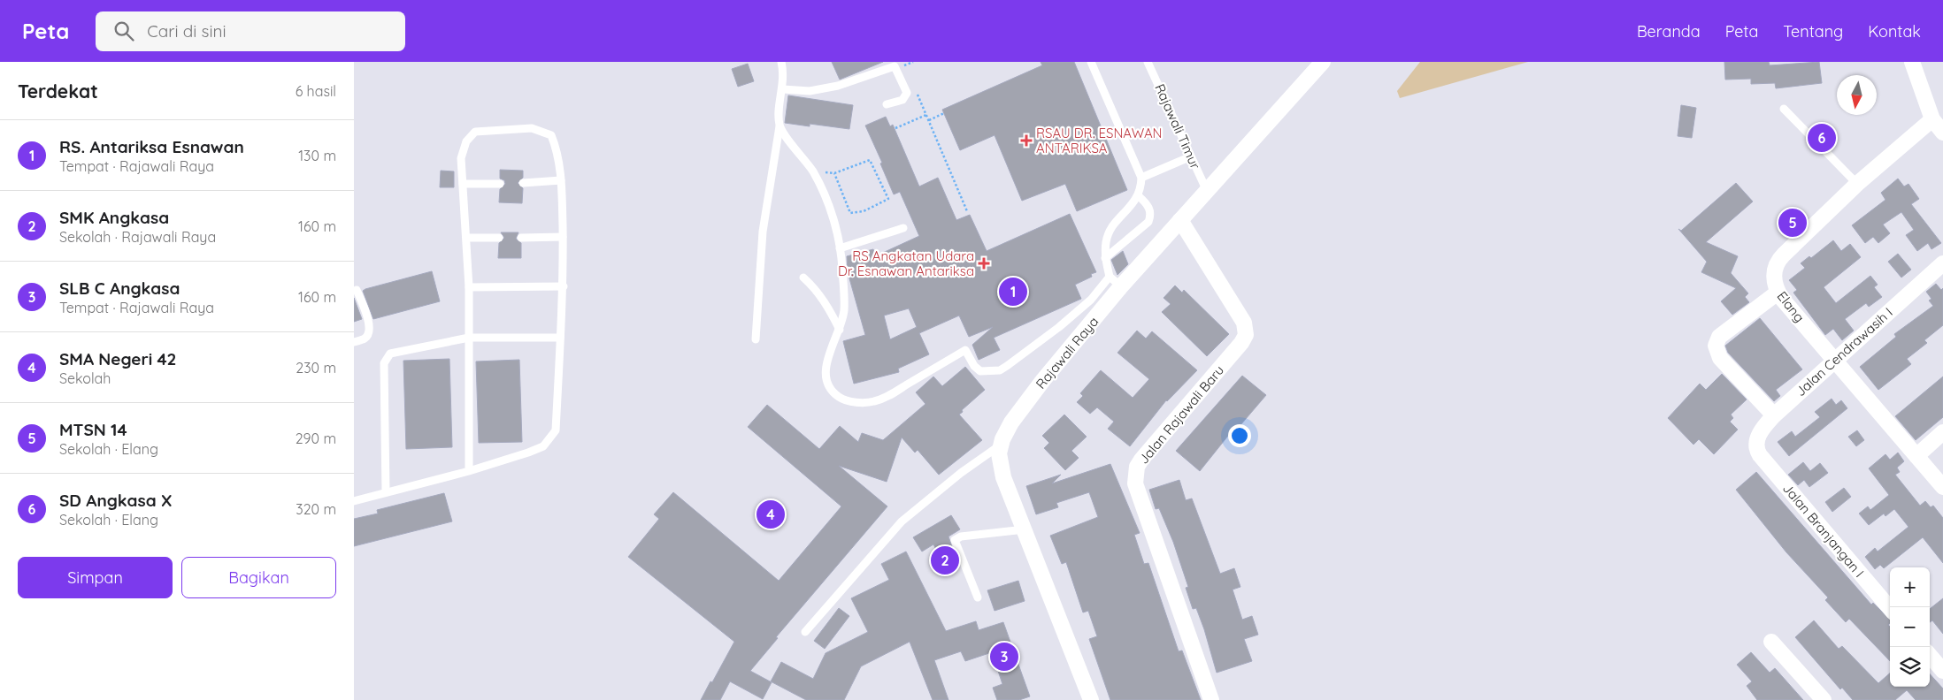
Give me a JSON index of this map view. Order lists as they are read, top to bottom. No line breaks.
{"streets":{"street":["Elang","Jalan Cendrawasih I","Rajawali Raya","Jalan Rajawali Baru","Jalan Branjangan I"],"lane":["Rajawali Timur"]},"crossings":[["Rajawali Timur","Rajawali Raya"],["Elang","Jalan Cendrawasih I"],["Jalan Cendrawasih I","Jalan Branjangan I"],["Rajawali Raya","Jalan Rajawali Baru"]],"places":{"health":["RSAU DR. ESNAWAN ANTARIKSA","RS Angkatan Udara Dr. Esnawan Antariksa"]},"north":"bottom","page":{"header":"Peta","search":"Cari di sini","nav":["Beranda","Peta","Tentang","Kontak"],"heading":["Terdekat","6 hasil"],"list":[{"mark":"1","name":"RS. Antariksa Esnawan","note":"Tempat · Rajawali Raya","value":"130 m"},{"mark":"2","name":"SMK Angkasa","note":"Sekolah · Rajawali Raya","value":"160 m"},{"mark":"3","name":"SLB C Angkasa","note":"Tempat · Rajawali Raya","value":"160 m"},{"mark":"4","name":"SMA Negeri 42","note":"Sekolah","value":"230 m"},{"mark":"5","name":"MTSN 14","note":"Sekolah · Elang","value":"290 m"},{"mark":"6","name":"SD Angkasa X","note":"Sekolah · Elang","value":"320 m"}],"pins":["6","5","1","4","2","3"],"buttons":["Simpan","Bagikan"],"map_buttons":["+","−"]}}
